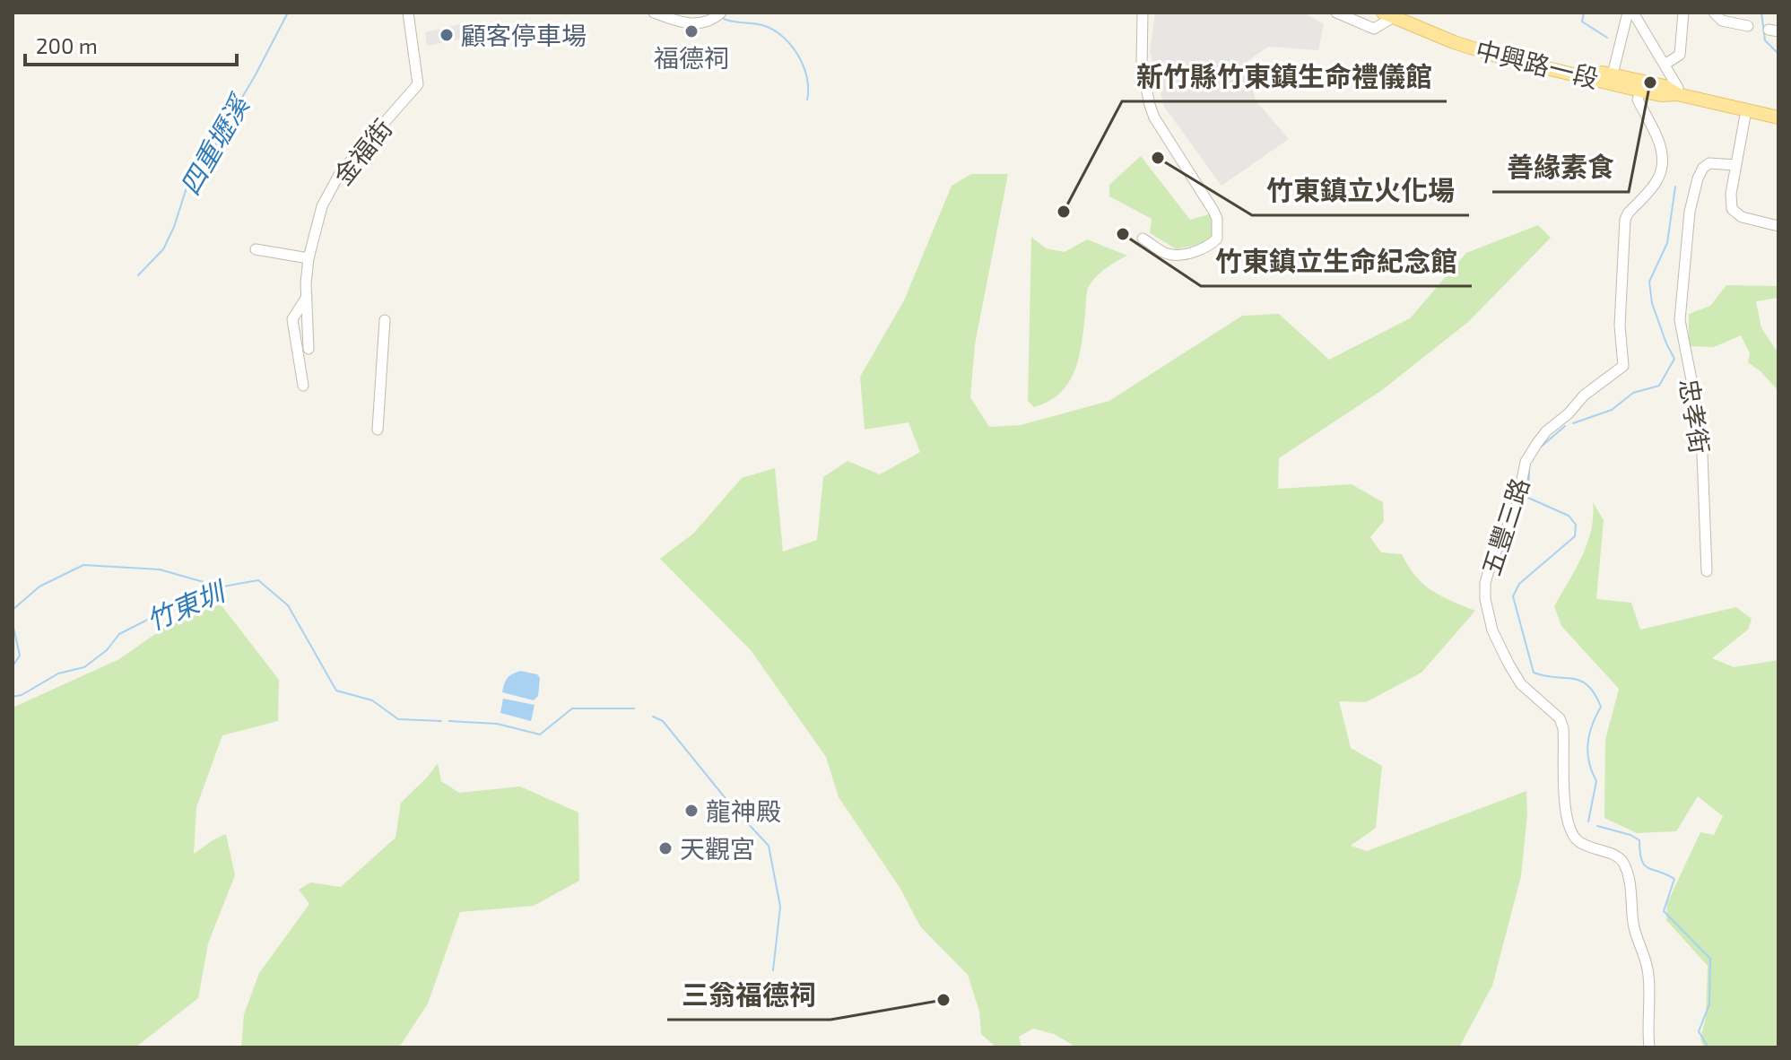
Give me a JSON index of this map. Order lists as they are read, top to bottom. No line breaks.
{"streets":{"main road":["中興路一段"],"street":["金福街","忠孝街","五豐三路"]},"water":["四重壢溪","竹東圳"],"places":["福德祠","顧客停車場","善緣素食","竹東鎮立火化場","新竹縣竹東鎮生命禮儀館","竹東鎮立生命紀念館","龍神殿","天觀宮","三翁福德祠"],"scale_bar":"200 m"}
